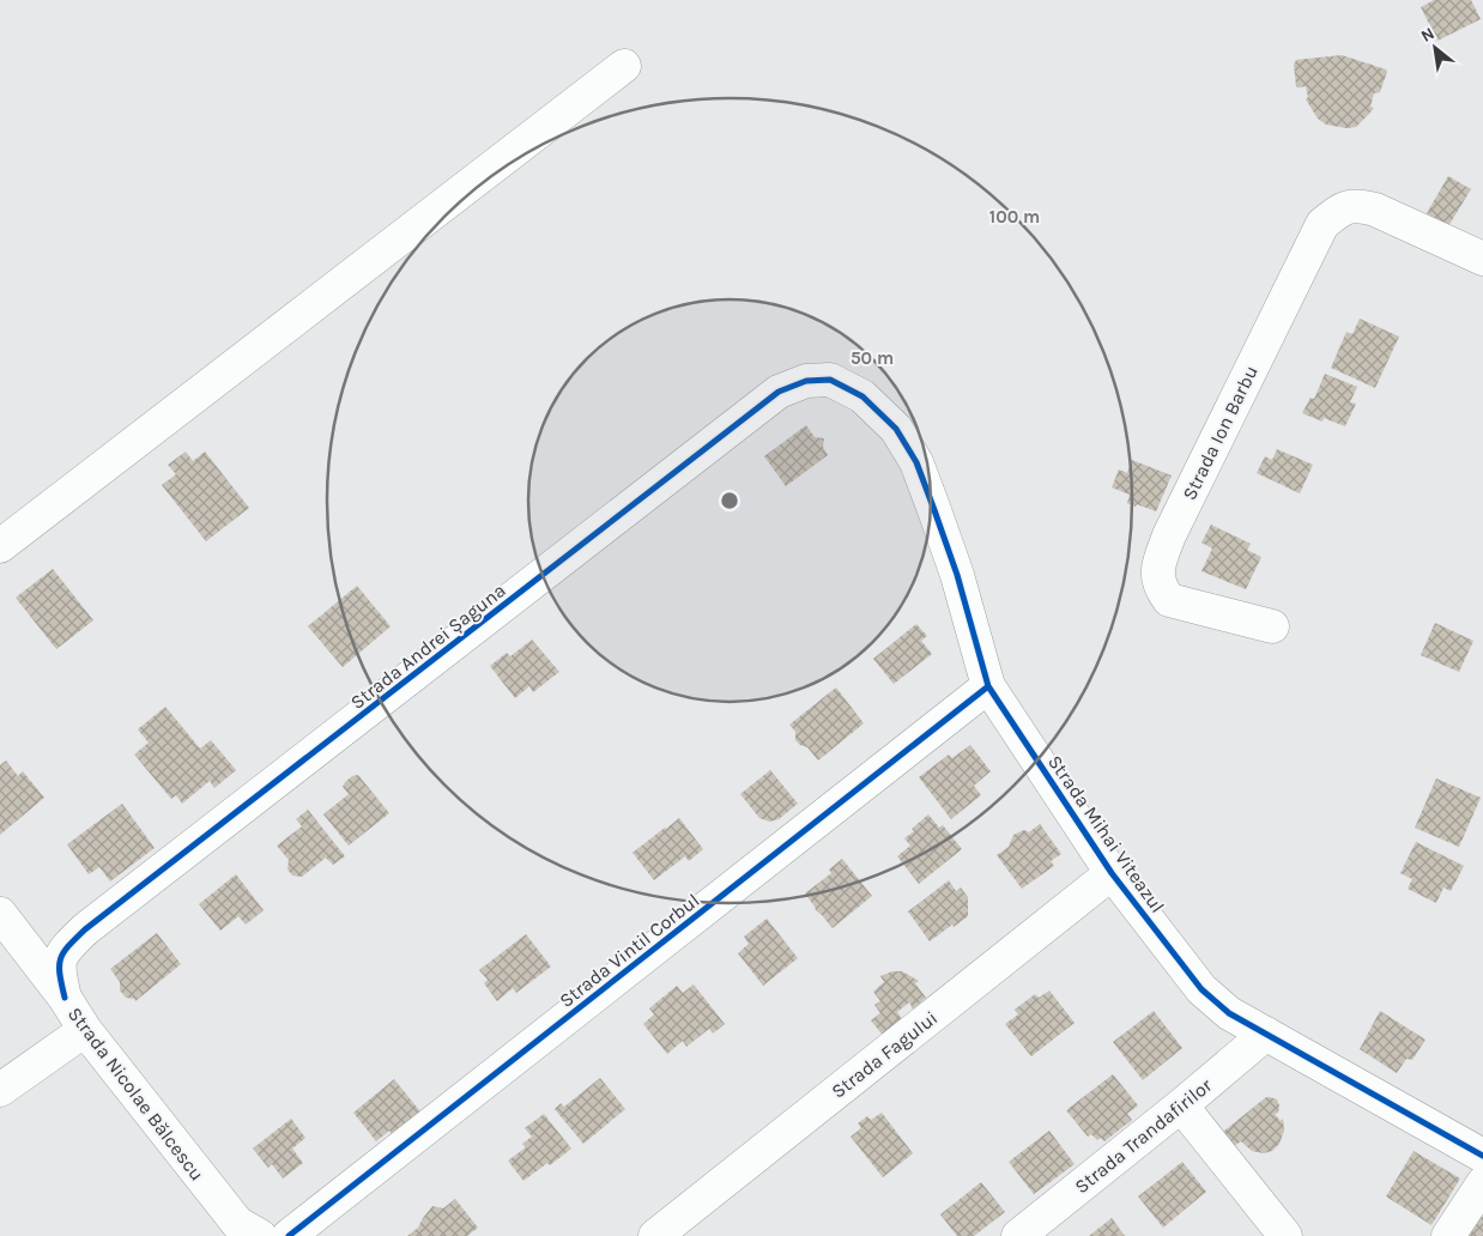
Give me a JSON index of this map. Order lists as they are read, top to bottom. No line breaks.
{"streets":{"street":["Strada Ion Barbu","Strada Andrei Șaguna","Strada Mihai Viteazul","Strada Vintil Corbul","Strada Fagului","Strada Nicolae Bălcescu","Strada Trandafirilor"]},"crossings":[["Strada Andrei Șaguna","Strada Mihai Viteazul"],["Strada Andrei Șaguna","Strada Nicolae Bălcescu"],["Strada Mihai Viteazul","Strada Vintil Corbul"],["Strada Mihai Viteazul","Strada Fagului"],["Strada Mihai Viteazul","Strada Trandafirilor"]],"north":"top left","rings":["100 m","50 m"]}
